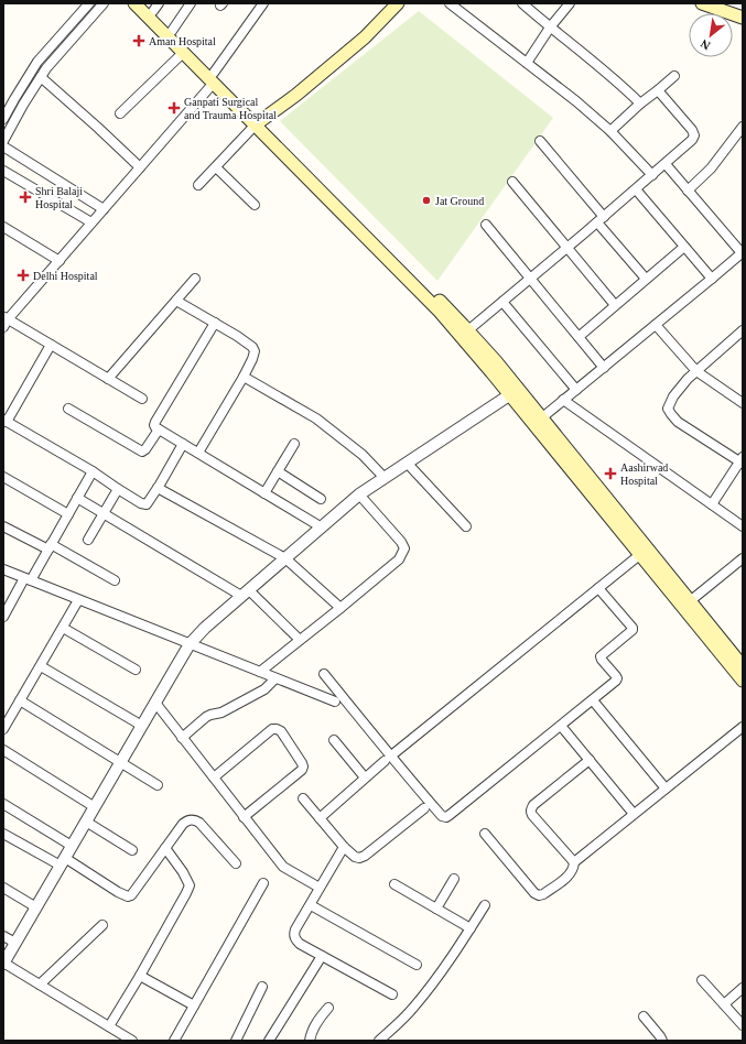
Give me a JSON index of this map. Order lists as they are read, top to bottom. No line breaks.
{"places":{"health":["Aman Hospital","Ganpati Surgical and Trauma Hospital","Shri Balaji Hospital","Delhi Hospital","Aashirwad Hospital"],"other":["Jat Ground"]},"north":"bottom left"}
